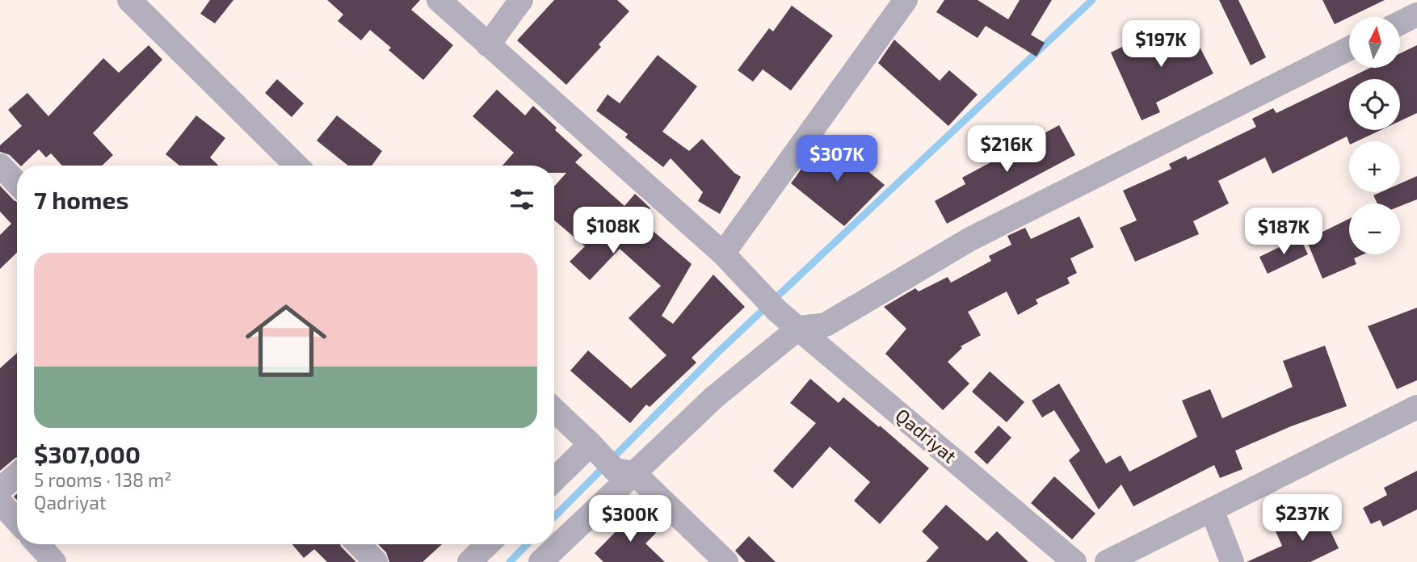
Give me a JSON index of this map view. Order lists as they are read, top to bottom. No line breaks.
{"streets":{"street":["Qadriyat"]},"north":"top","page":{"map_buttons":["+","−"],"price":["$197K","$216K","$307K","$108K","$187K","$237K","$300K"],"heading":"7 homes","list":[{"name":"$307,000","note":"5 rooms · 138 m² · Qadriyat"}]}}
